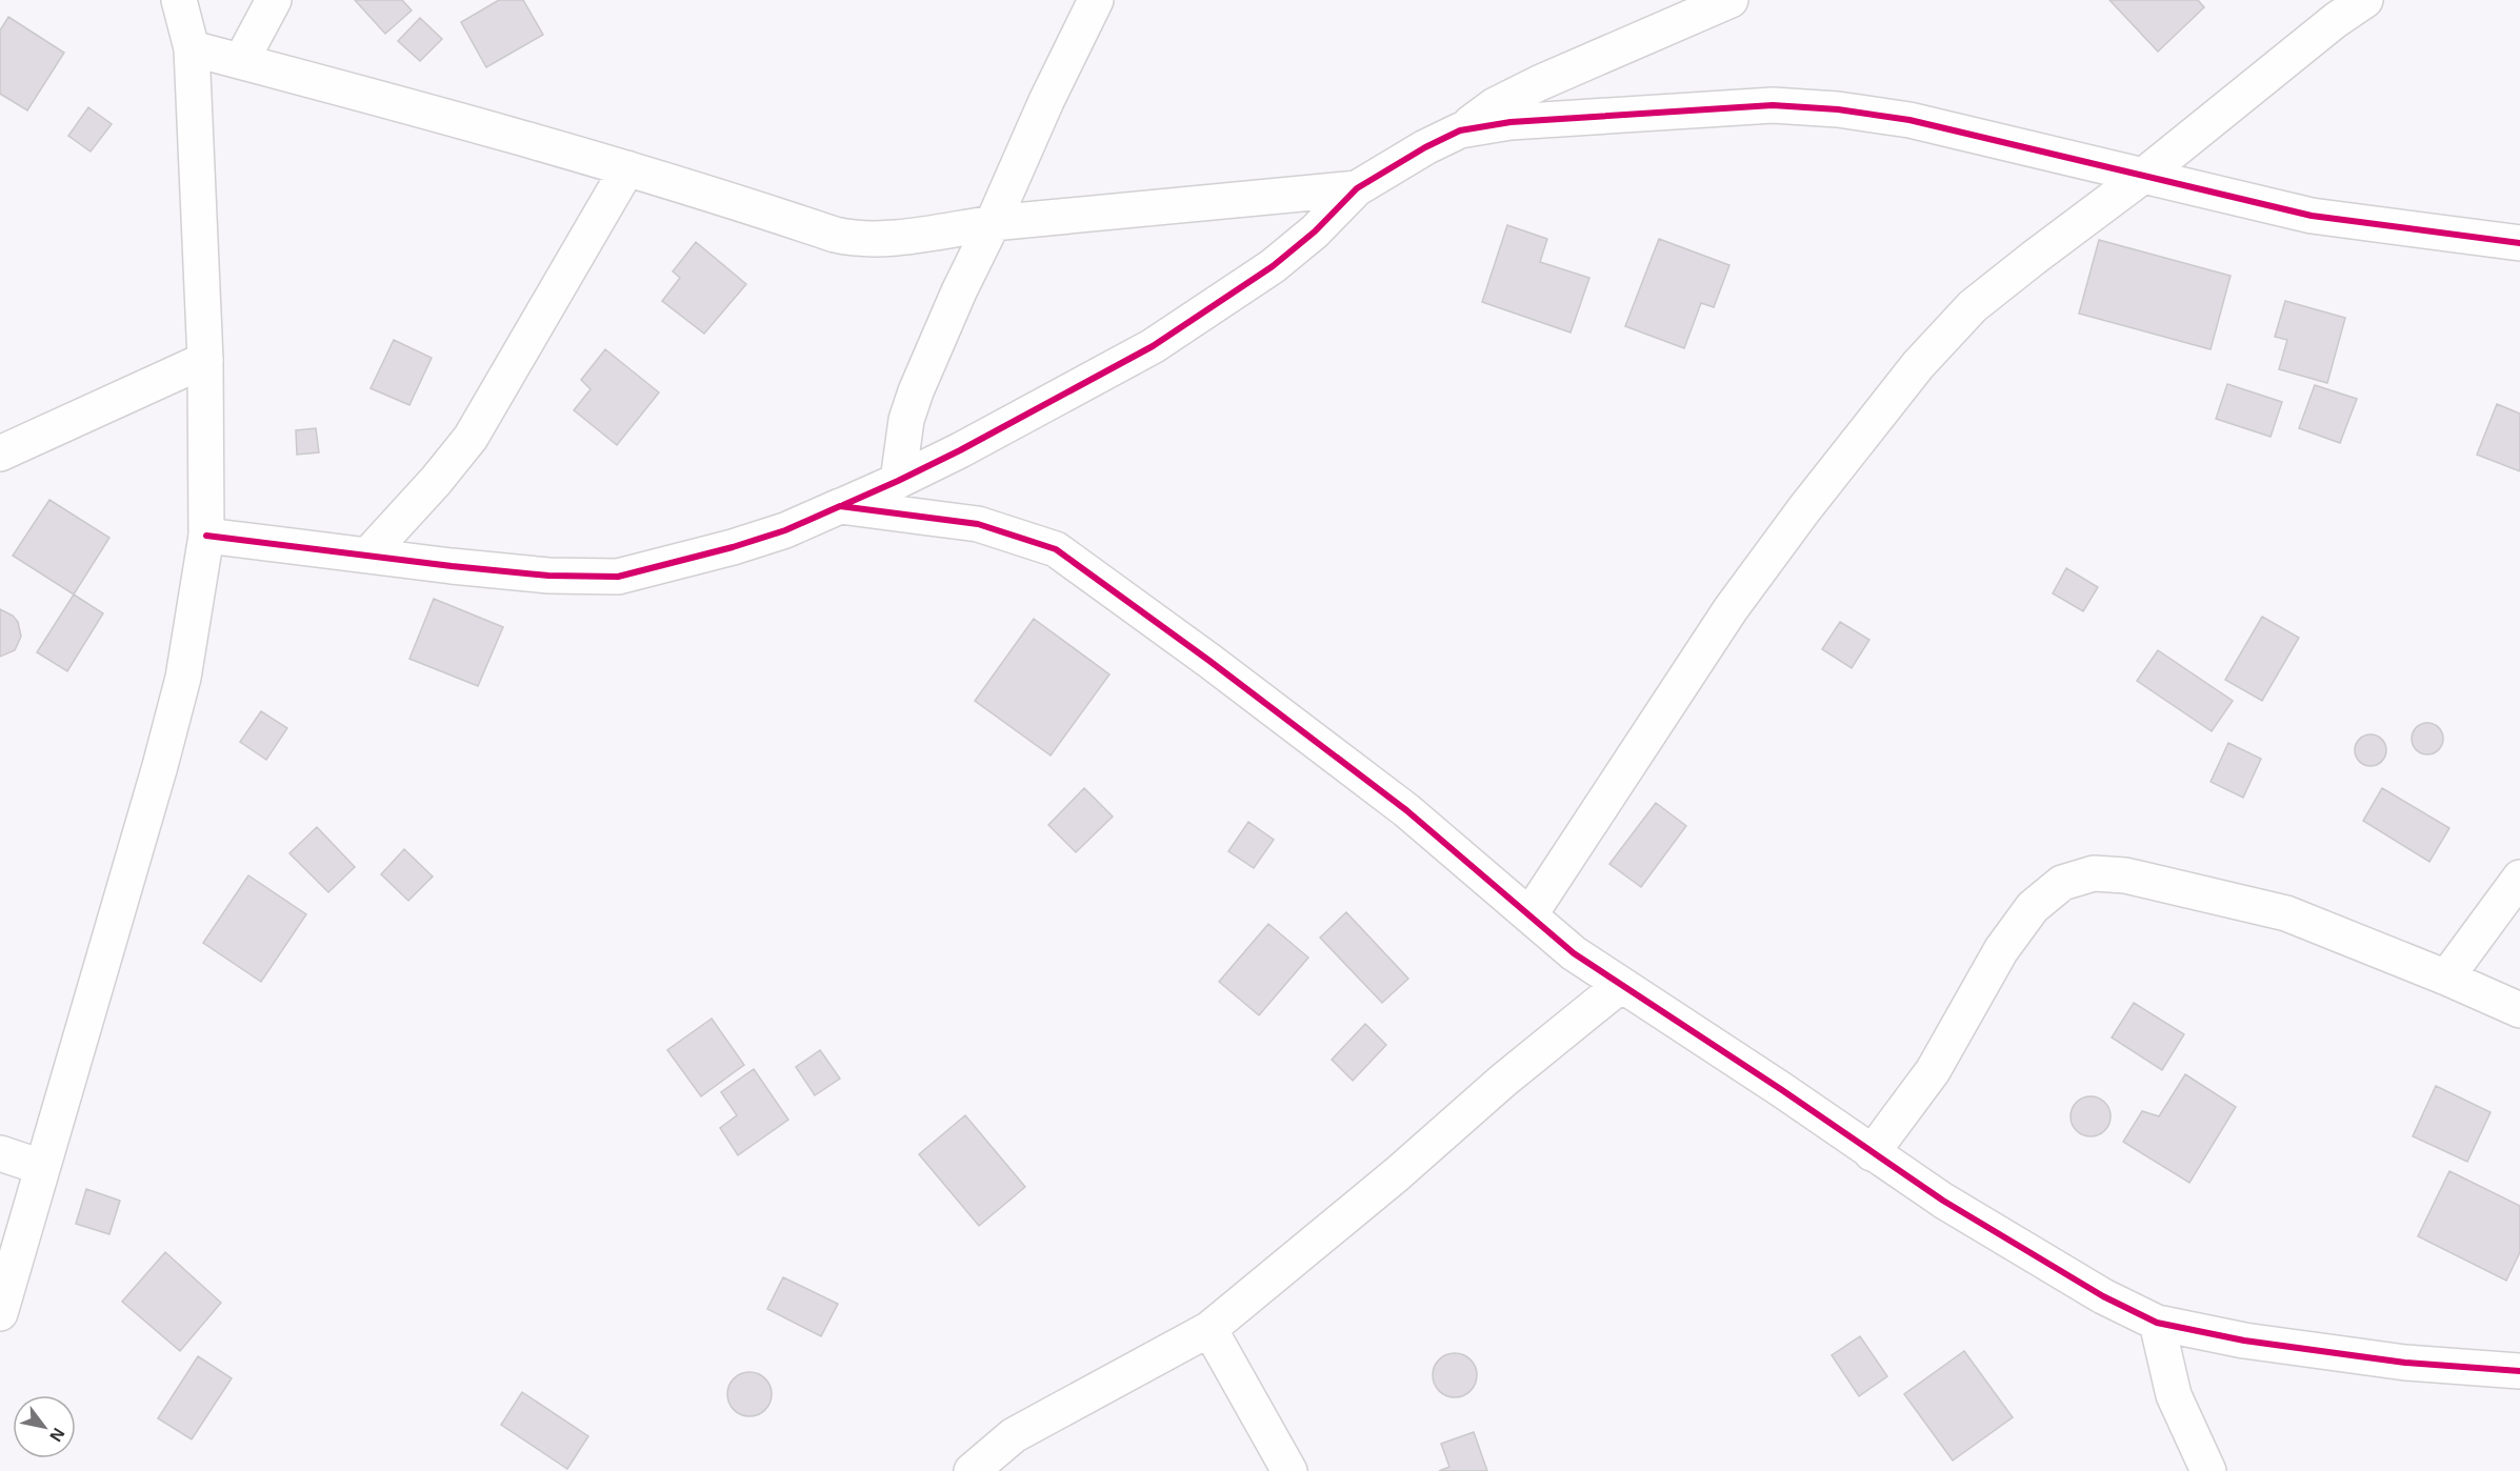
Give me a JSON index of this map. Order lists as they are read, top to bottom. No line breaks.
{"north":"bottom right"}
